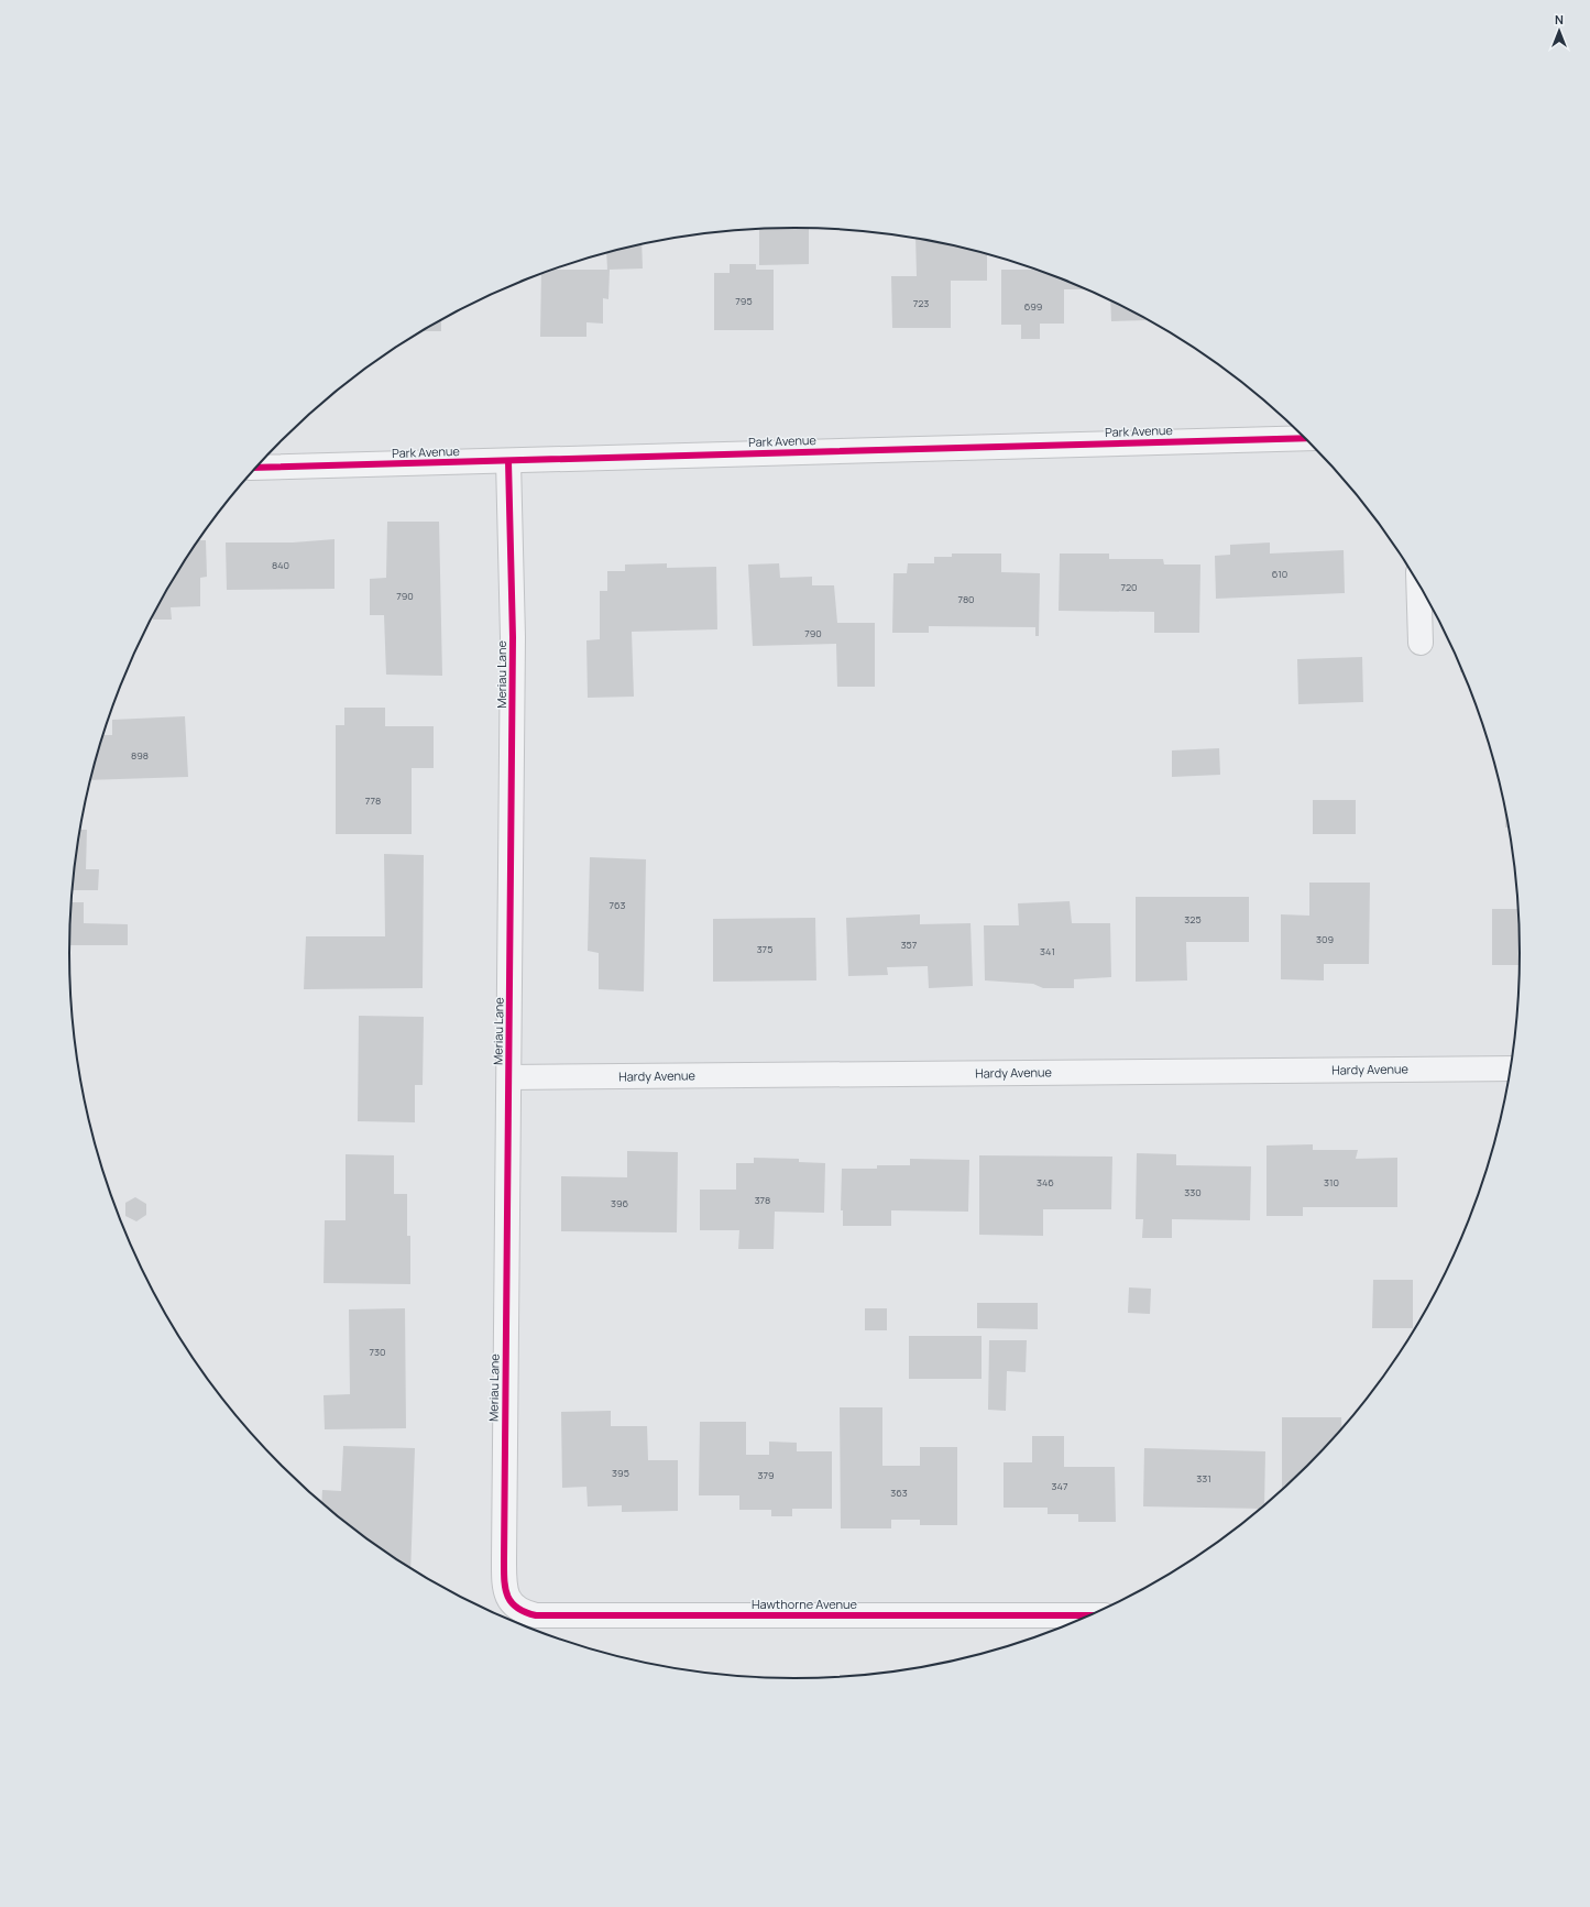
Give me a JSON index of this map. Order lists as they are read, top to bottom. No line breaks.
{"streets":{"street":["Park Avenue","Meriau Lane","Hardy Avenue","Hawthorne Avenue"]},"crossings":[["Park Avenue","Meriau Lane"],["Meriau Lane","Hardy Avenue"],["Meriau Lane","Hawthorne Avenue"]],"house_numbers":["795","723","699","840","610","720","790","780","790","898","778","763","325","309","357","375","341","346","310","330","378","396","730","395","379","331","347","363"],"north":"top"}
